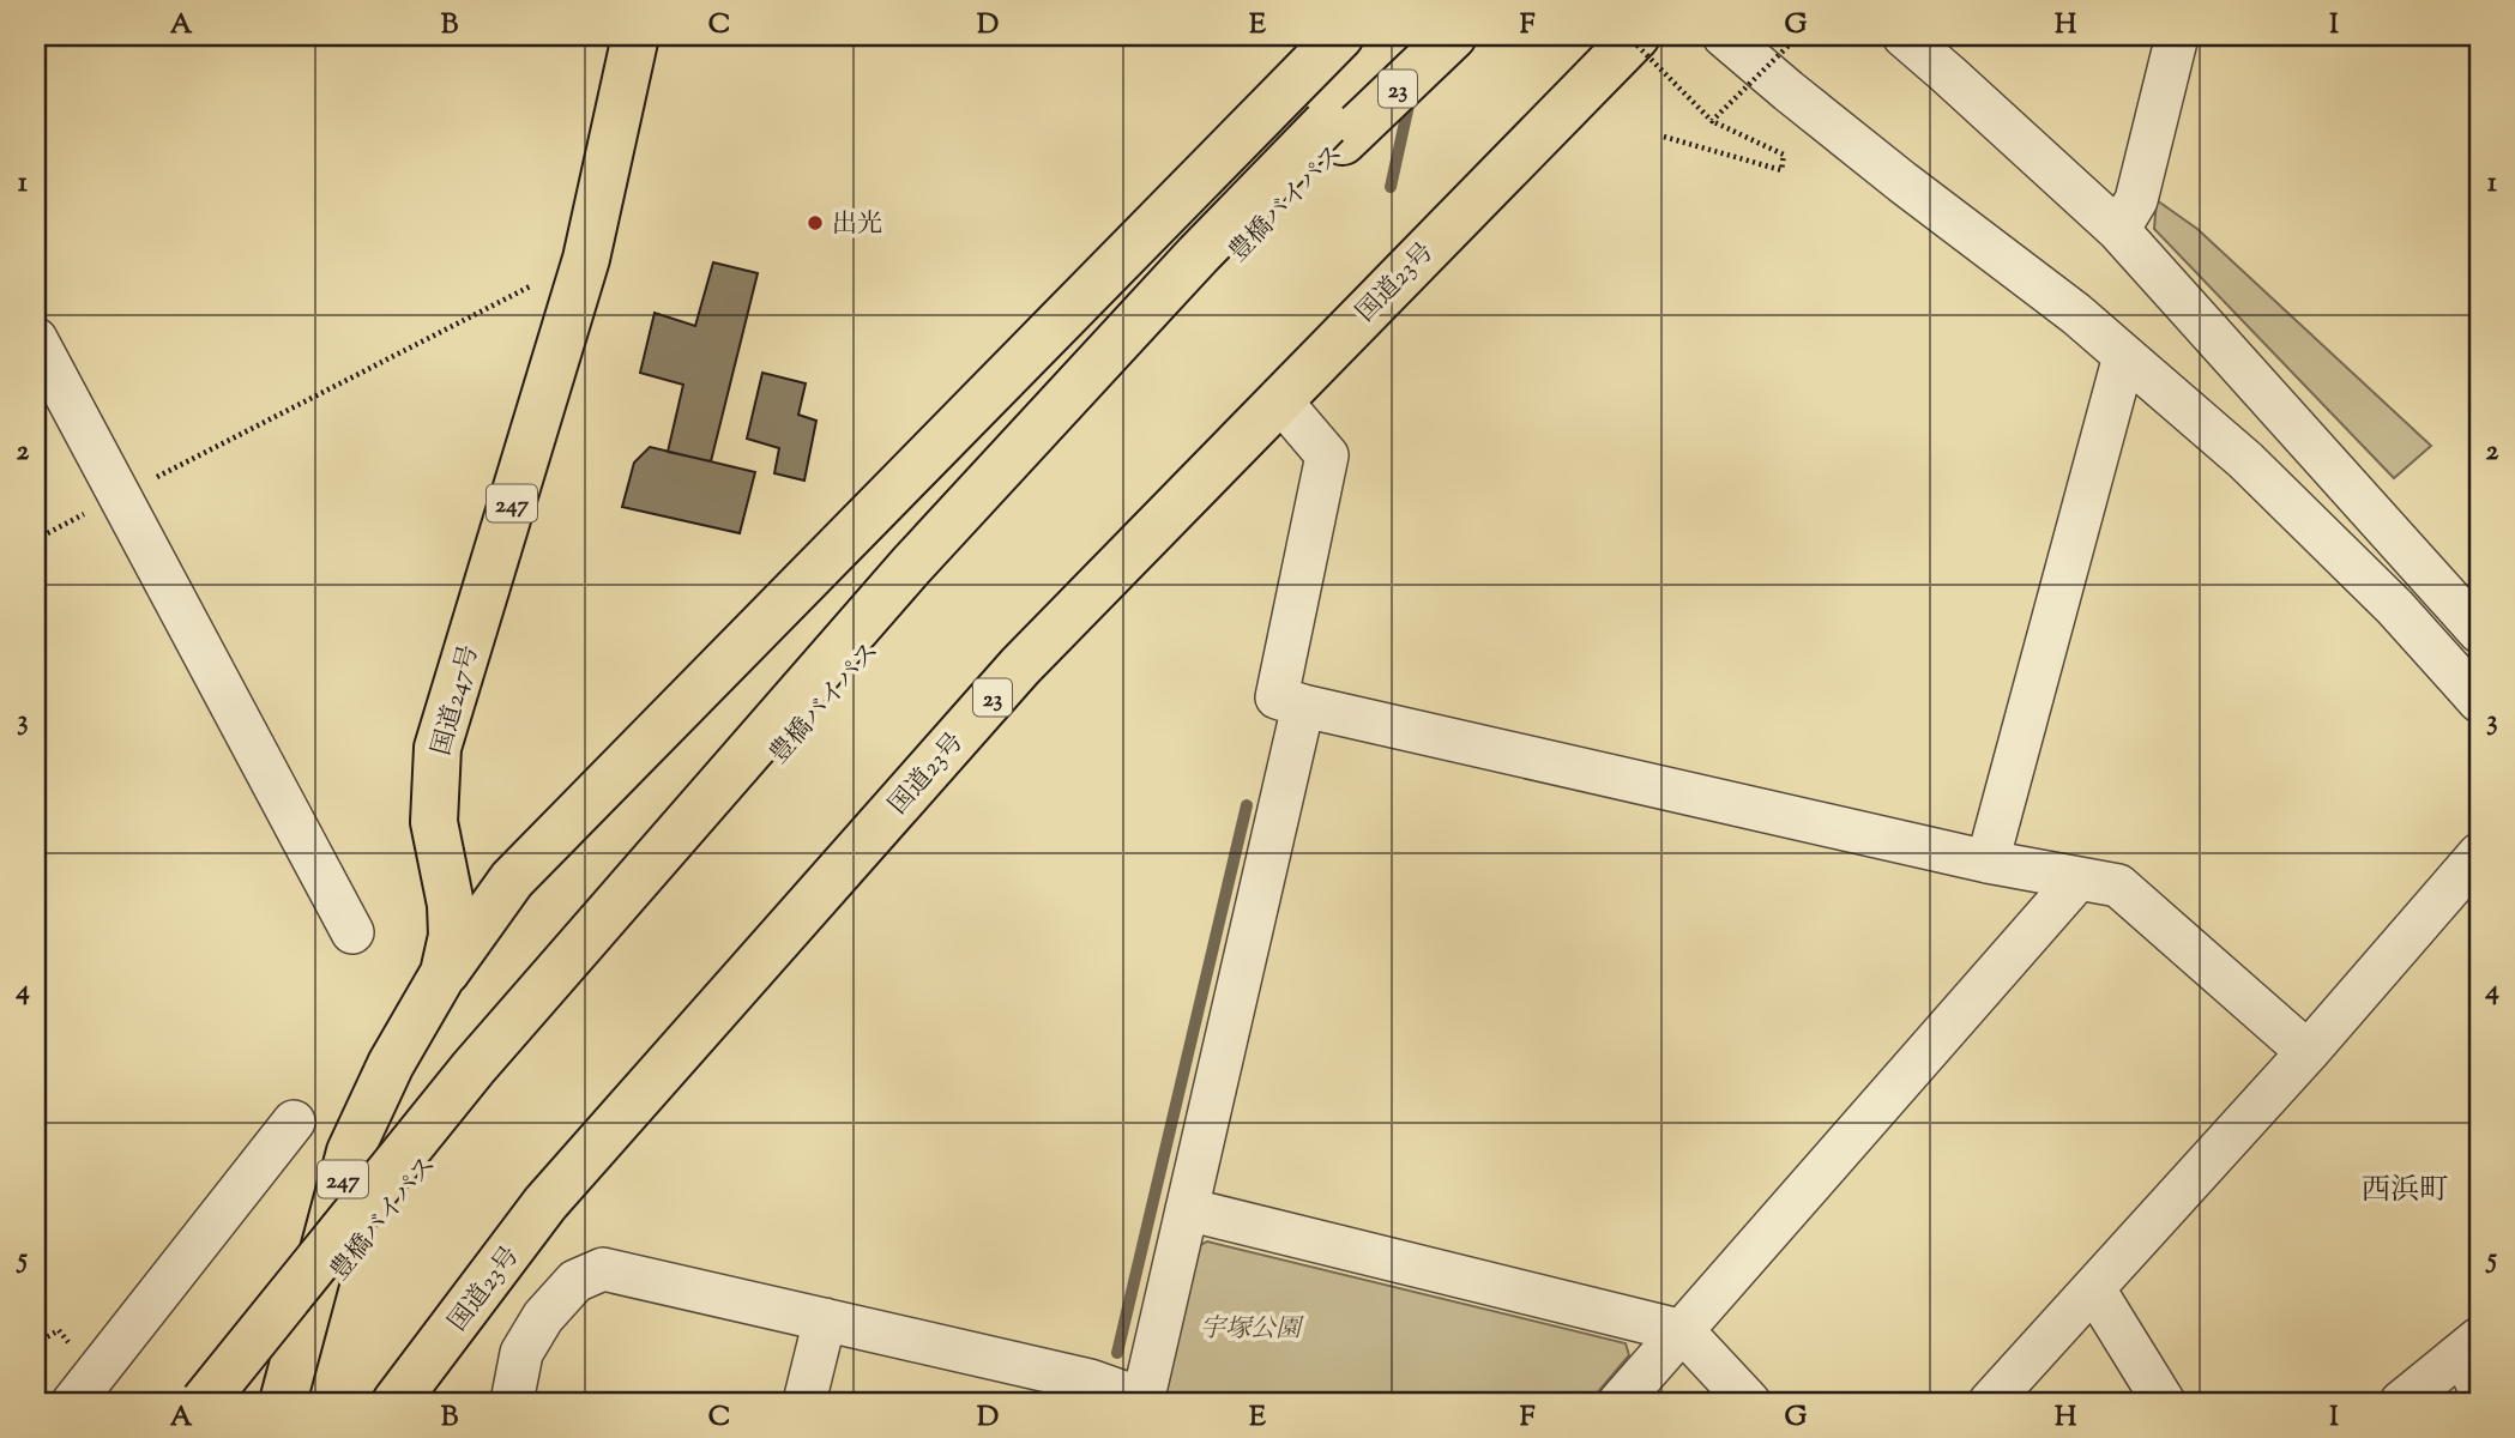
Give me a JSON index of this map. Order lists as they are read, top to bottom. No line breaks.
{"streets":{"highway":["23","豊橋バイパス","国道23号","247","国道247号"]},"districts":["西浜町"],"parks":["宇塚公園"],"places":["出光"],"grid":{"columns":["A","B","C","D","E","F","G","H","I"],"rows":["1","2","3","4","5"]}}
